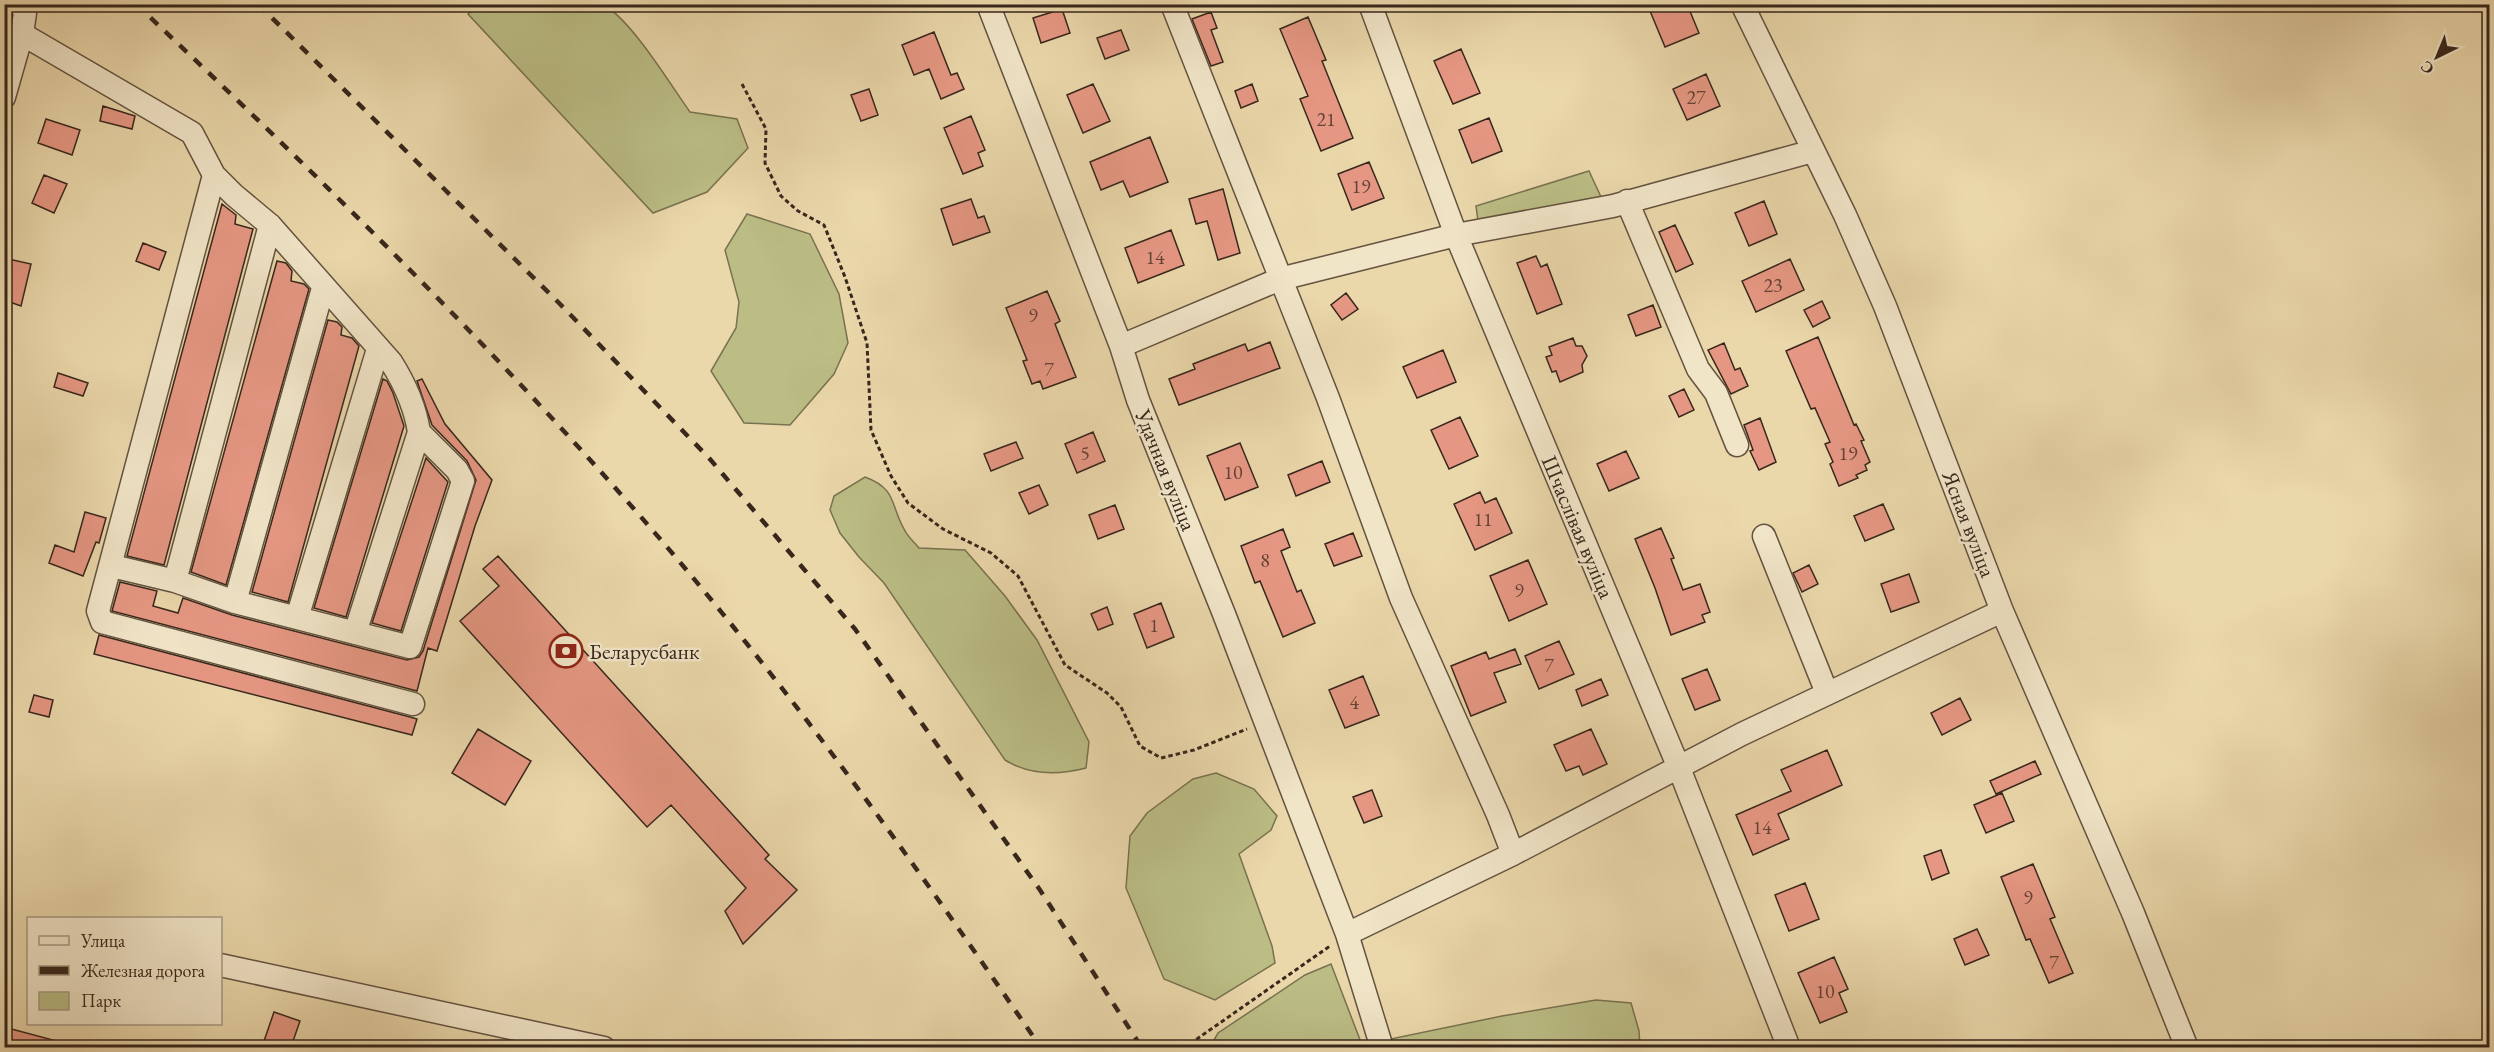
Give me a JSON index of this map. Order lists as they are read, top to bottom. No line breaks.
{"streets":{"street":["Удачная вуліца","Ясная вуліца","Шчаслівая вуліца"]},"places":{"bank":["Беларусбанк"]},"house_numbers":["27","21","19","14","23","9","7","5","19","10","11","8","9","1","7","4","14","9","7","10"],"legend":["Улица","Железная дорога","Парк"],"north":"bottom left"}
